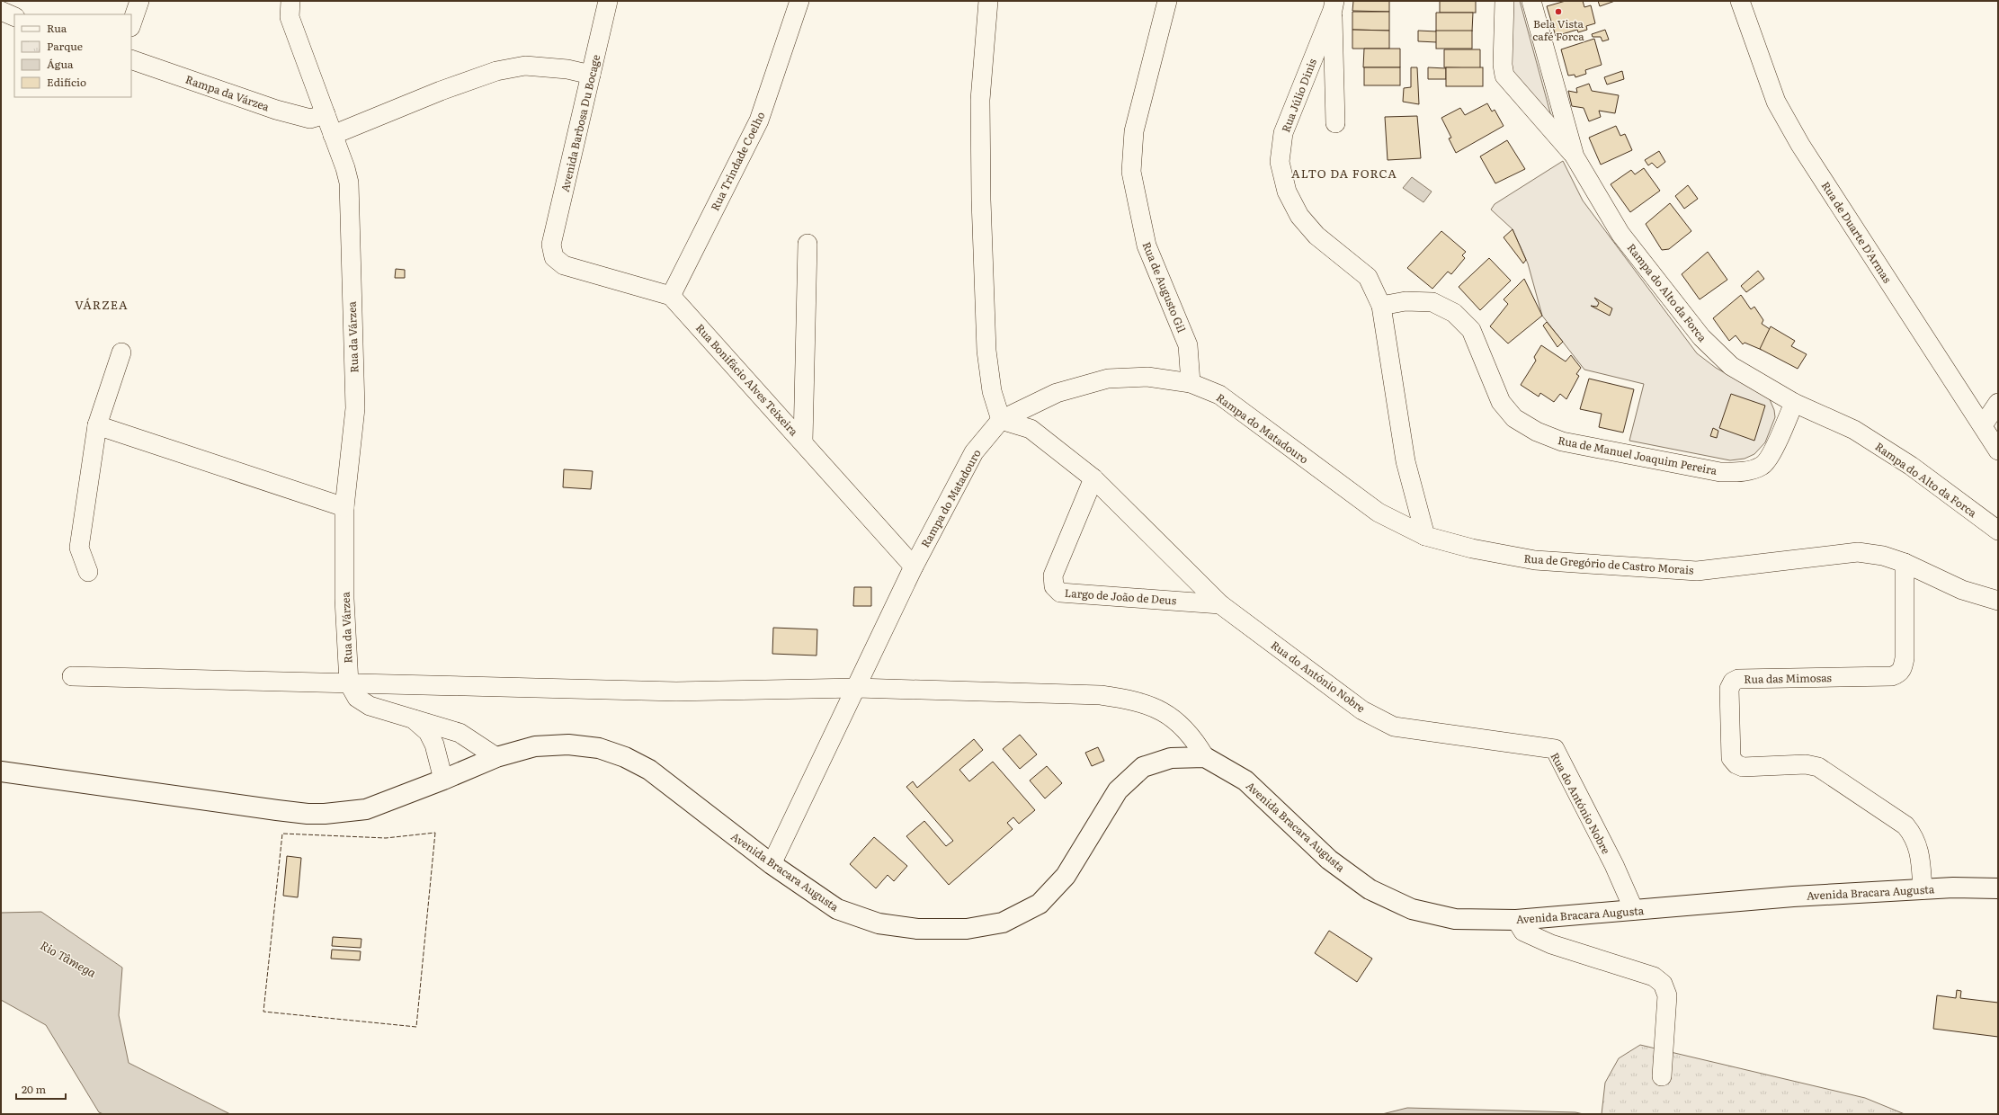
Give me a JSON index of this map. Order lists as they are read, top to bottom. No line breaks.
{"streets":{"main road":["Avenida Bracara Augusta"],"street":["Rampa da Várzea","Rua Júlio Dinis","Avenida Barbosa Du Bocage","Rua Trindade Coelho","Rua de Duarte D'Armas","Rua de Augusto Gil","Rampa do Alto da Forca","Rua da Várzea","Rua Bonifácio Alves Teixeira","Rampa do Matadouro","Rua de Manuel Joaquim Pereira","Rua de Gregório de Castro Morais","Largo de João de Deus","Rua do António Nobre","Rua das Mimosas"]},"crossings":[["Rampa da Várzea","Rua da Várzea"],["Rua Júlio Dinis","Rua de Manuel Joaquim Pereira"],["Avenida Barbosa Du Bocage","Rua Trindade Coelho"],["Avenida Barbosa Du Bocage","Rua Bonifácio Alves Teixeira"],["Rua Trindade Coelho","Rua Bonifácio Alves Teixeira"],["Rua de Augusto Gil","Rampa do Matadouro"],["Rampa do Alto da Forca","Rua de Manuel Joaquim Pereira"],["Rua Bonifácio Alves Teixeira","Rampa do Matadouro"],["Rampa do Matadouro","Rua de Gregório de Castro Morais"],["Rampa do Matadouro","Rua do António Nobre"],["Rampa do Matadouro","Avenida Bracara Augusta"],["Rua de Gregório de Castro Morais","Rua das Mimosas"],["Largo de João de Deus","Rua do António Nobre"],["Rua do António Nobre","Avenida Bracara Augusta"],["Rua das Mimosas","Avenida Bracara Augusta"]],"districts":["ALTO DA FORCA","VÁRZEA"],"water":["Rio Tâmega"],"places":["Bela Vista café Forca"],"legend":["Rua","Parque","Água","Edifício"],"scale_bar":"20 m"}
